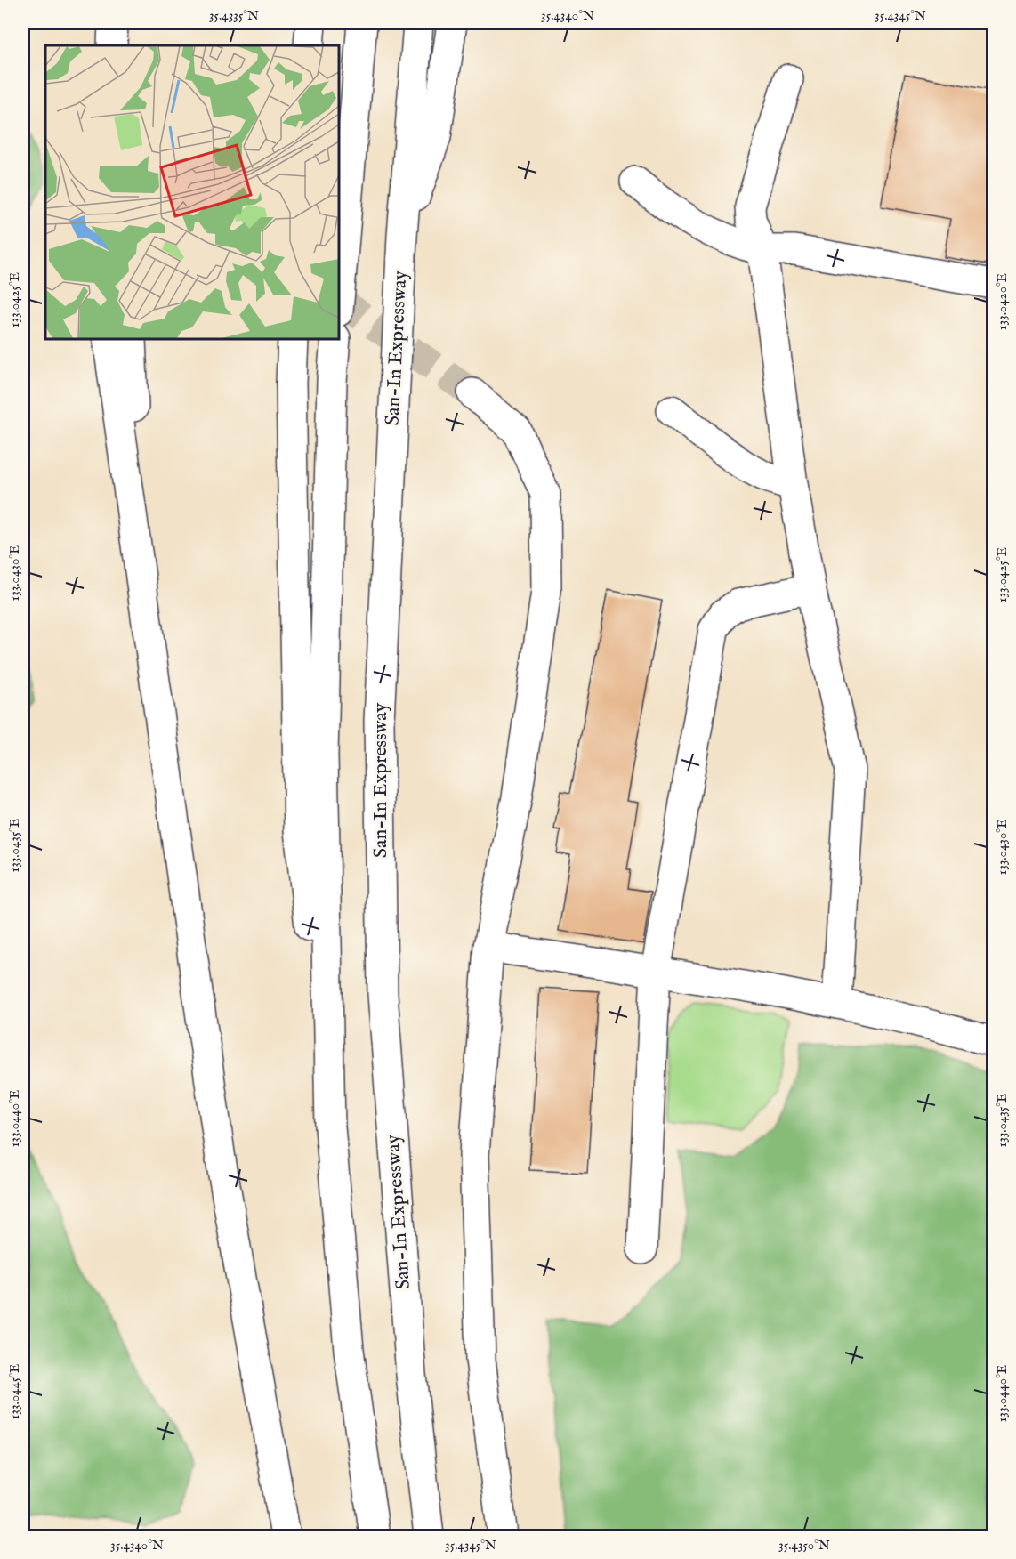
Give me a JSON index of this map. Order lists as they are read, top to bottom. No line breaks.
{"streets":{"main road":["San-In Expressway"]},"coordinates":["35.4335°N","35.4340°N","35.4345°N","133.0425°E","133.0420°E","133.0430°E","133.0435°E","133.0440°E","133.0445°E","35.4350°N"]}
